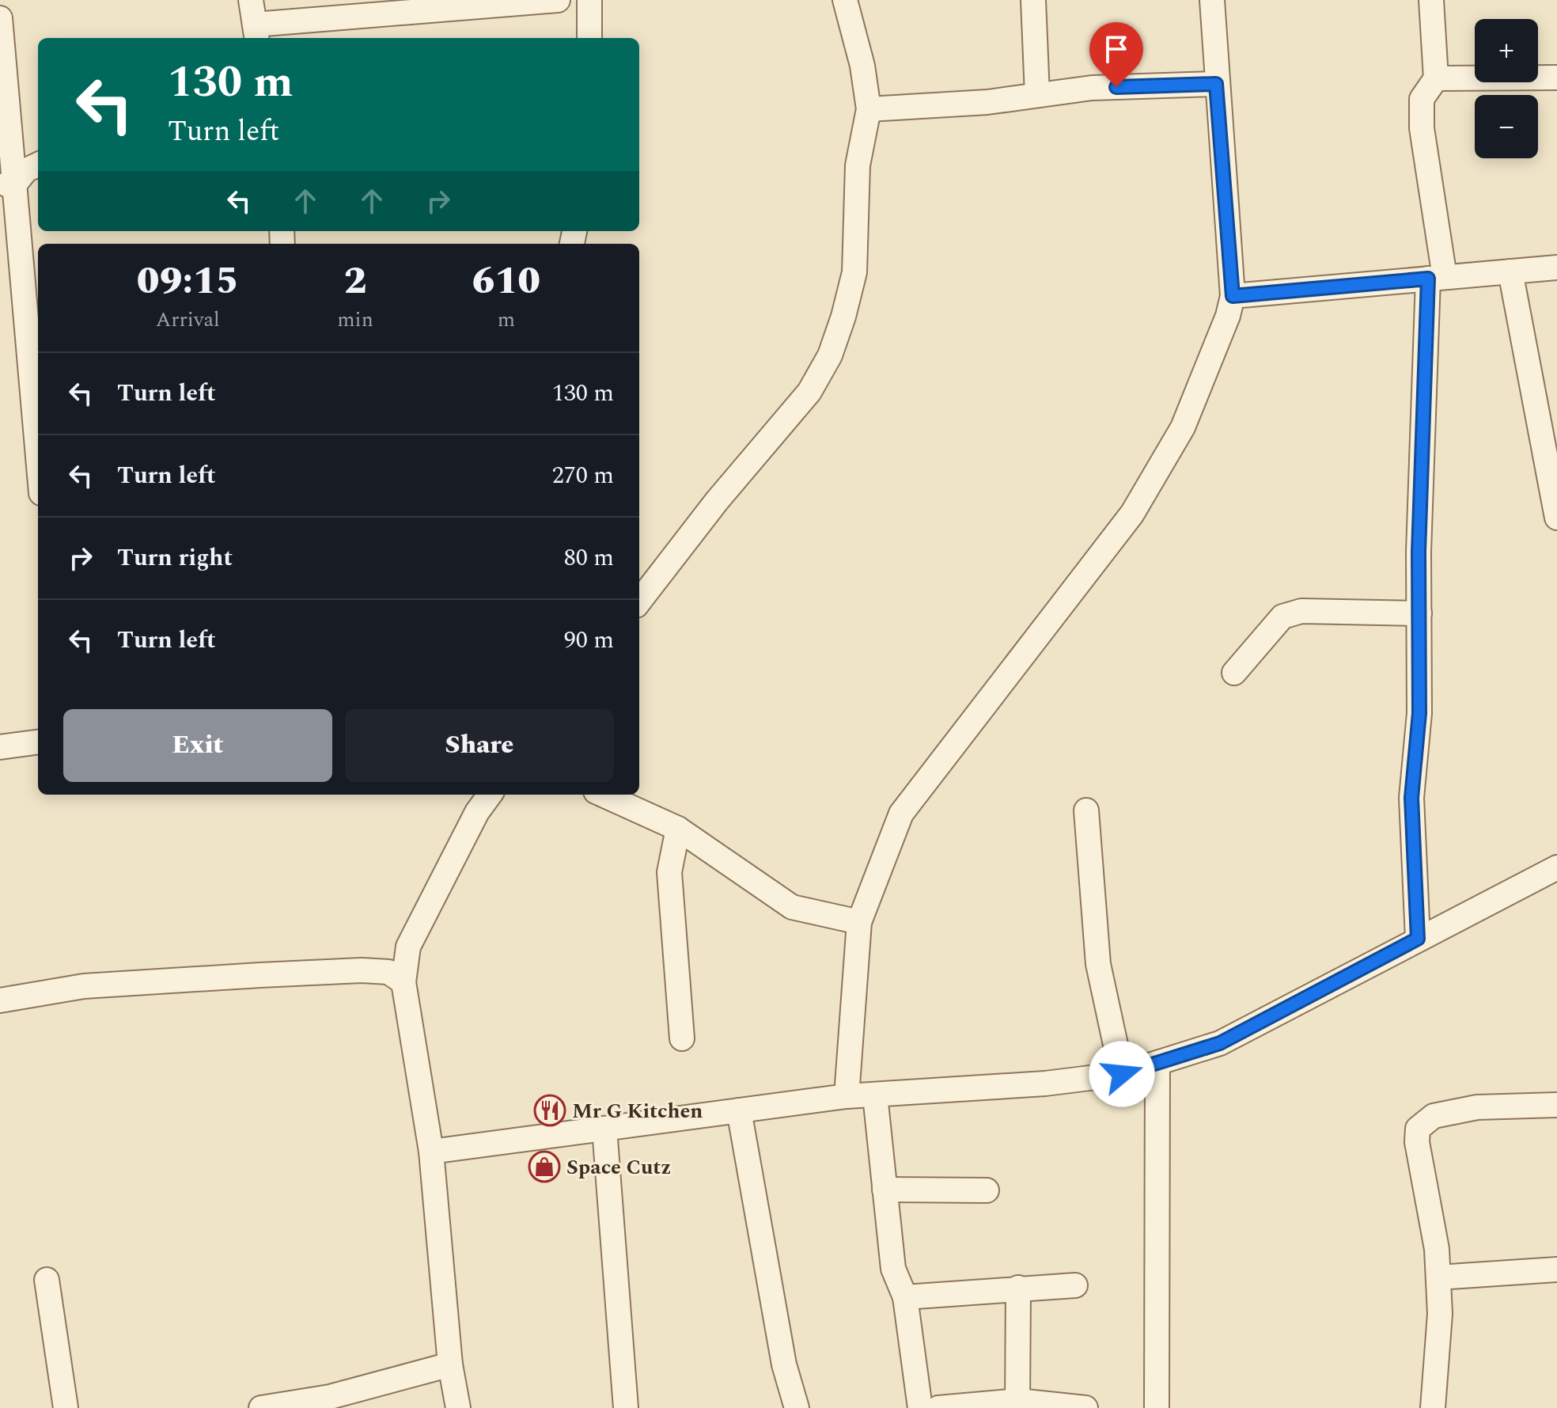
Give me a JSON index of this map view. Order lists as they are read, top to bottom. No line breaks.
{"places":{"restaurant":["Mr G Kitchen"],"shop":["Space Cutz"]},"page":{"map_buttons":["+","−"],"turn":["130 m","Turn left"],"eta":["09:15","Arrival","2","min","610","m"],"list":[{"name":"Turn left","value":"130 m"},{"name":"Turn left","value":"270 m"},{"name":"Turn right","value":"80 m"},{"name":"Turn left","value":"90 m"}],"buttons":["Exit","Share"]}}
